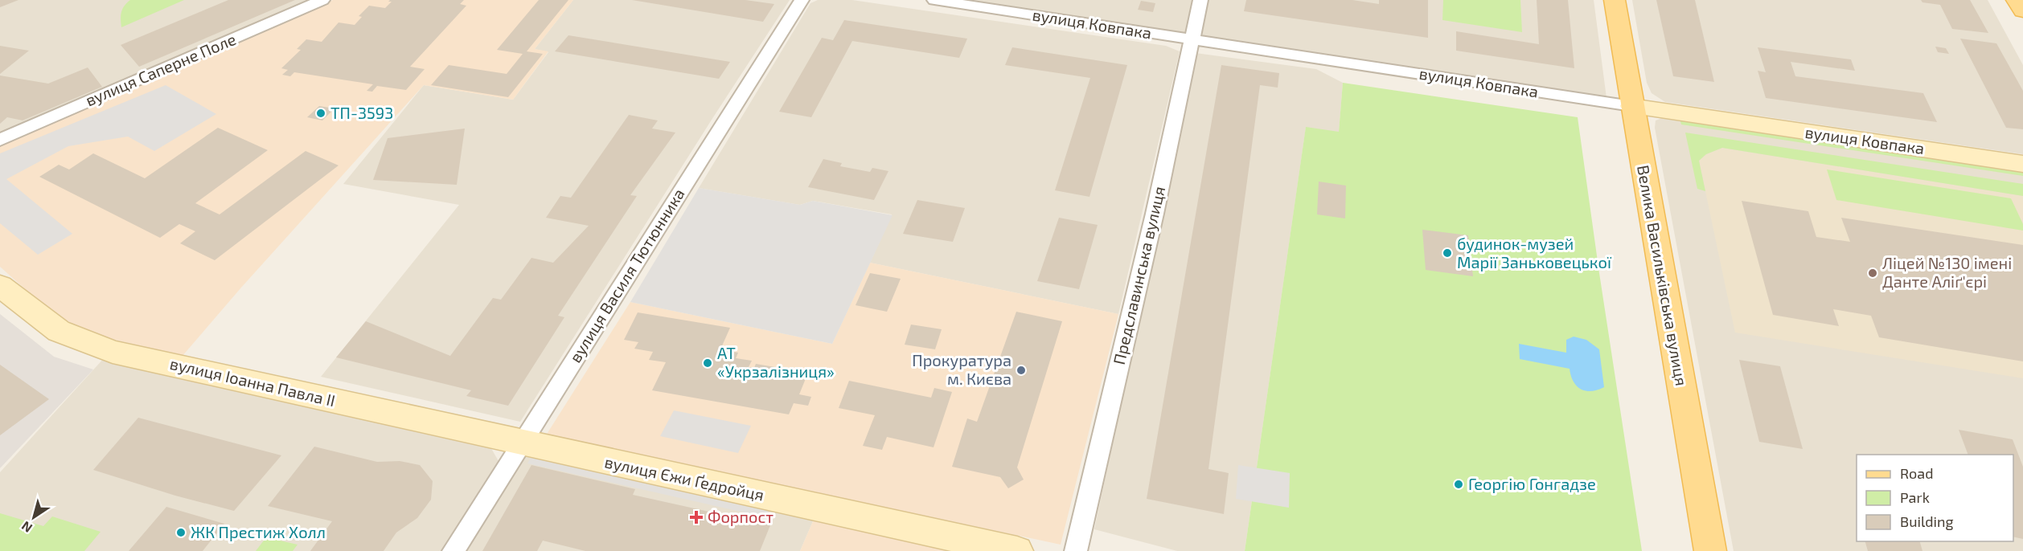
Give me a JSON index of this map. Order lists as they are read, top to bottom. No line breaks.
{"streets":{"main road":["Велика Васильківська вулиця"],"street":["вулиця Ковпака","вулиця Саперне Поле","вулиця Василя Тютюнника","Предславинська вулиця","вулиця Іоанна Павла II","вулиця Єжи Ґедройця"]},"crossings":[["вулиця Ковпака","Предславинська вулиця"],["вулиця Ковпака","Велика Васильківська вулиця"],["вулиця Василя Тютюнника","вулиця Іоанна Павла II"],["вулиця Василя Тютюнника","вулиця Єжи Ґедройця"],["вулиця Іоанна Павла II","вулиця Єжи Ґедройця"]],"places":{"other":["ТП-3593","будинок-музей Марії Заньковецької","Ліцей №130 імені Данте Аліґ'єрі","АТ «Укрзалізниця»","Прокуратура м. Києва","Георгію Гонгадзе","ЖК Престиж Холл"],"health":["Форпост"]},"legend":["Road","Park","Building"],"north":"bottom left"}
